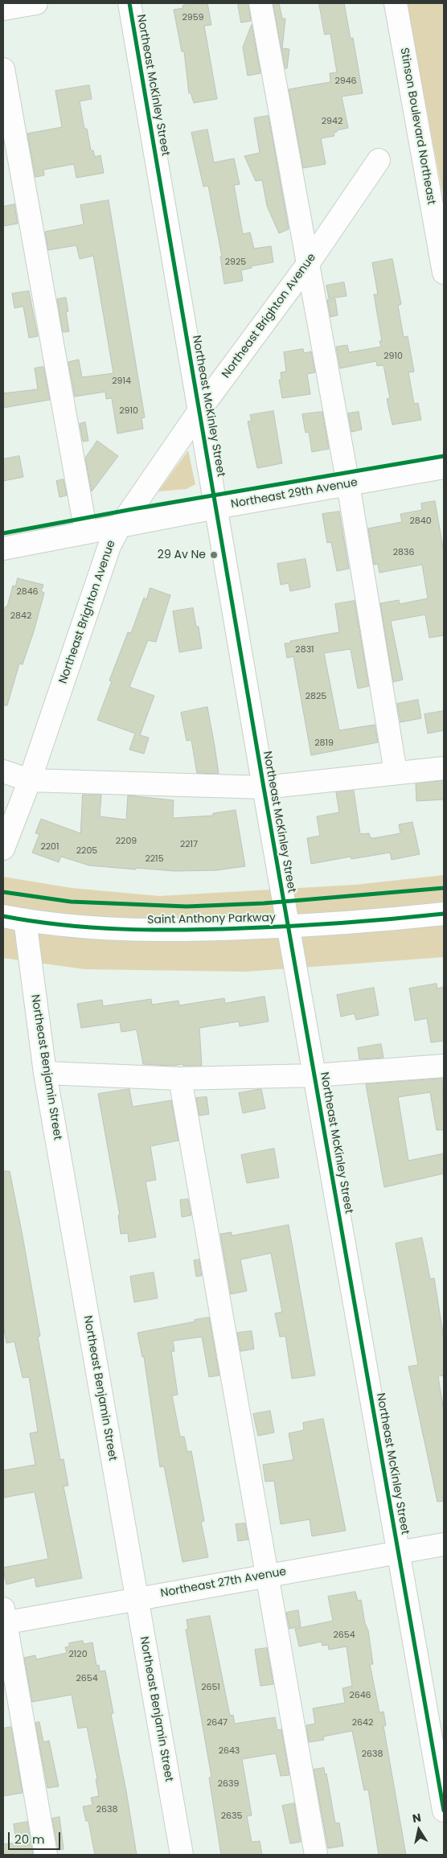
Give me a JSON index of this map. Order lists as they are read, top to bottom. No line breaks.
{"streets":{"street":["Northeast McKinley Street","Stinson Boulevard Northeast","Northeast Brighton Avenue","Northeast 29th Avenue","Saint Anthony Parkway","Northeast Benjamin Street","Northeast 27th Avenue"]},"crossings":[["Northeast McKinley Street","Northeast Brighton Avenue"],["Northeast McKinley Street","Northeast 29th Avenue"],["Northeast McKinley Street","Saint Anthony Parkway"],["Northeast McKinley Street","Northeast 27th Avenue"],["Northeast Brighton Avenue","Northeast 29th Avenue"],["Saint Anthony Parkway","Northeast Benjamin Street"],["Northeast Benjamin Street","Northeast 27th Avenue"]],"places":["29 Av Ne"],"house_numbers":["2959","2946","2942","2925","2910","2914","2910","2840","2836","2846","2842","2831","2825","2819","2209","2217","2201","2205","2215","2654","2120","2654","2651","2646","2647","2642","2643","2638","2639","2638","2635"],"scale_bar":"20 m","north":"top"}
